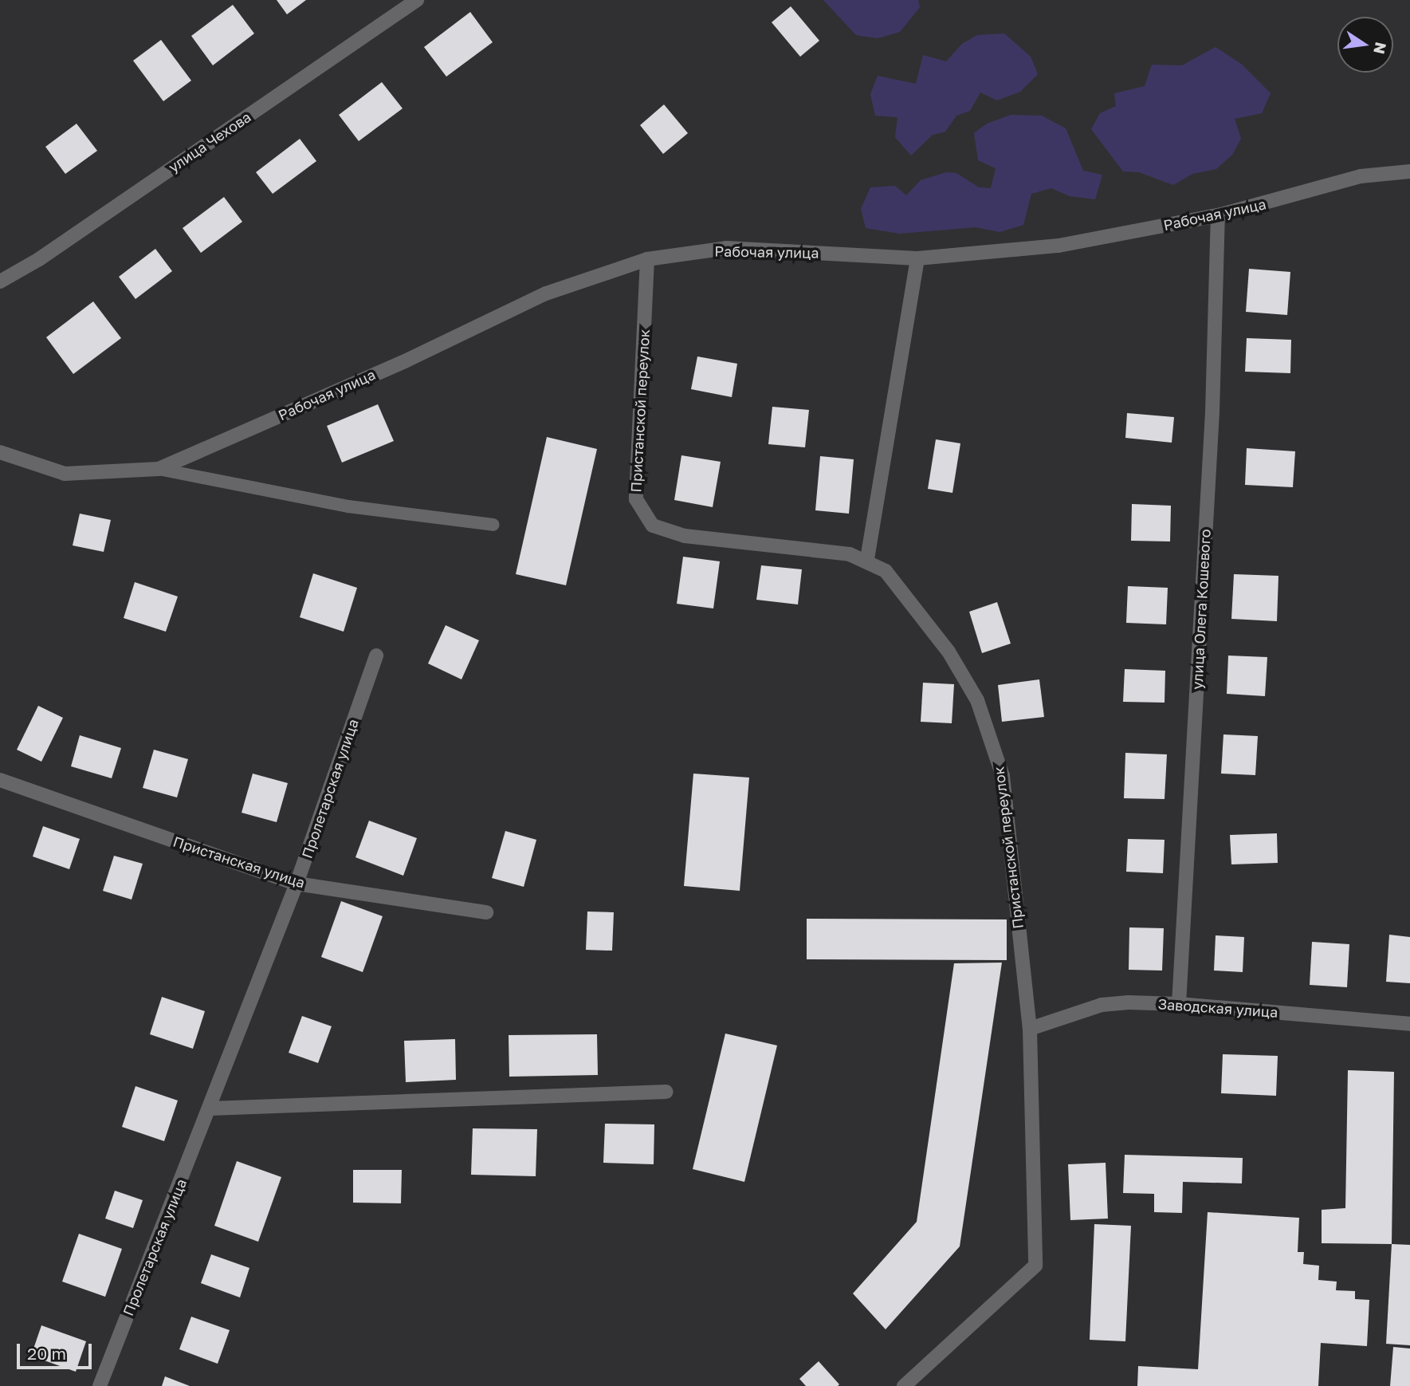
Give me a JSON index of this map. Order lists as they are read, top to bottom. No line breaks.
{"streets":{"street":["улица Чехова","Рабочая улица","Пристанской переулок","улица Олега Кошевого","Пролетарская улица","Пристанская улица","Заводская улица"]},"crossings":[["Рабочая улица","Пристанской переулок"],["Рабочая улица","улица Олега Кошевого"],["Пристанской переулок","Заводская улица"],["улица Олега Кошевого","Заводская улица"],["Пролетарская улица","Пристанская улица"]],"scale_bar":"20 m","north":"right"}
